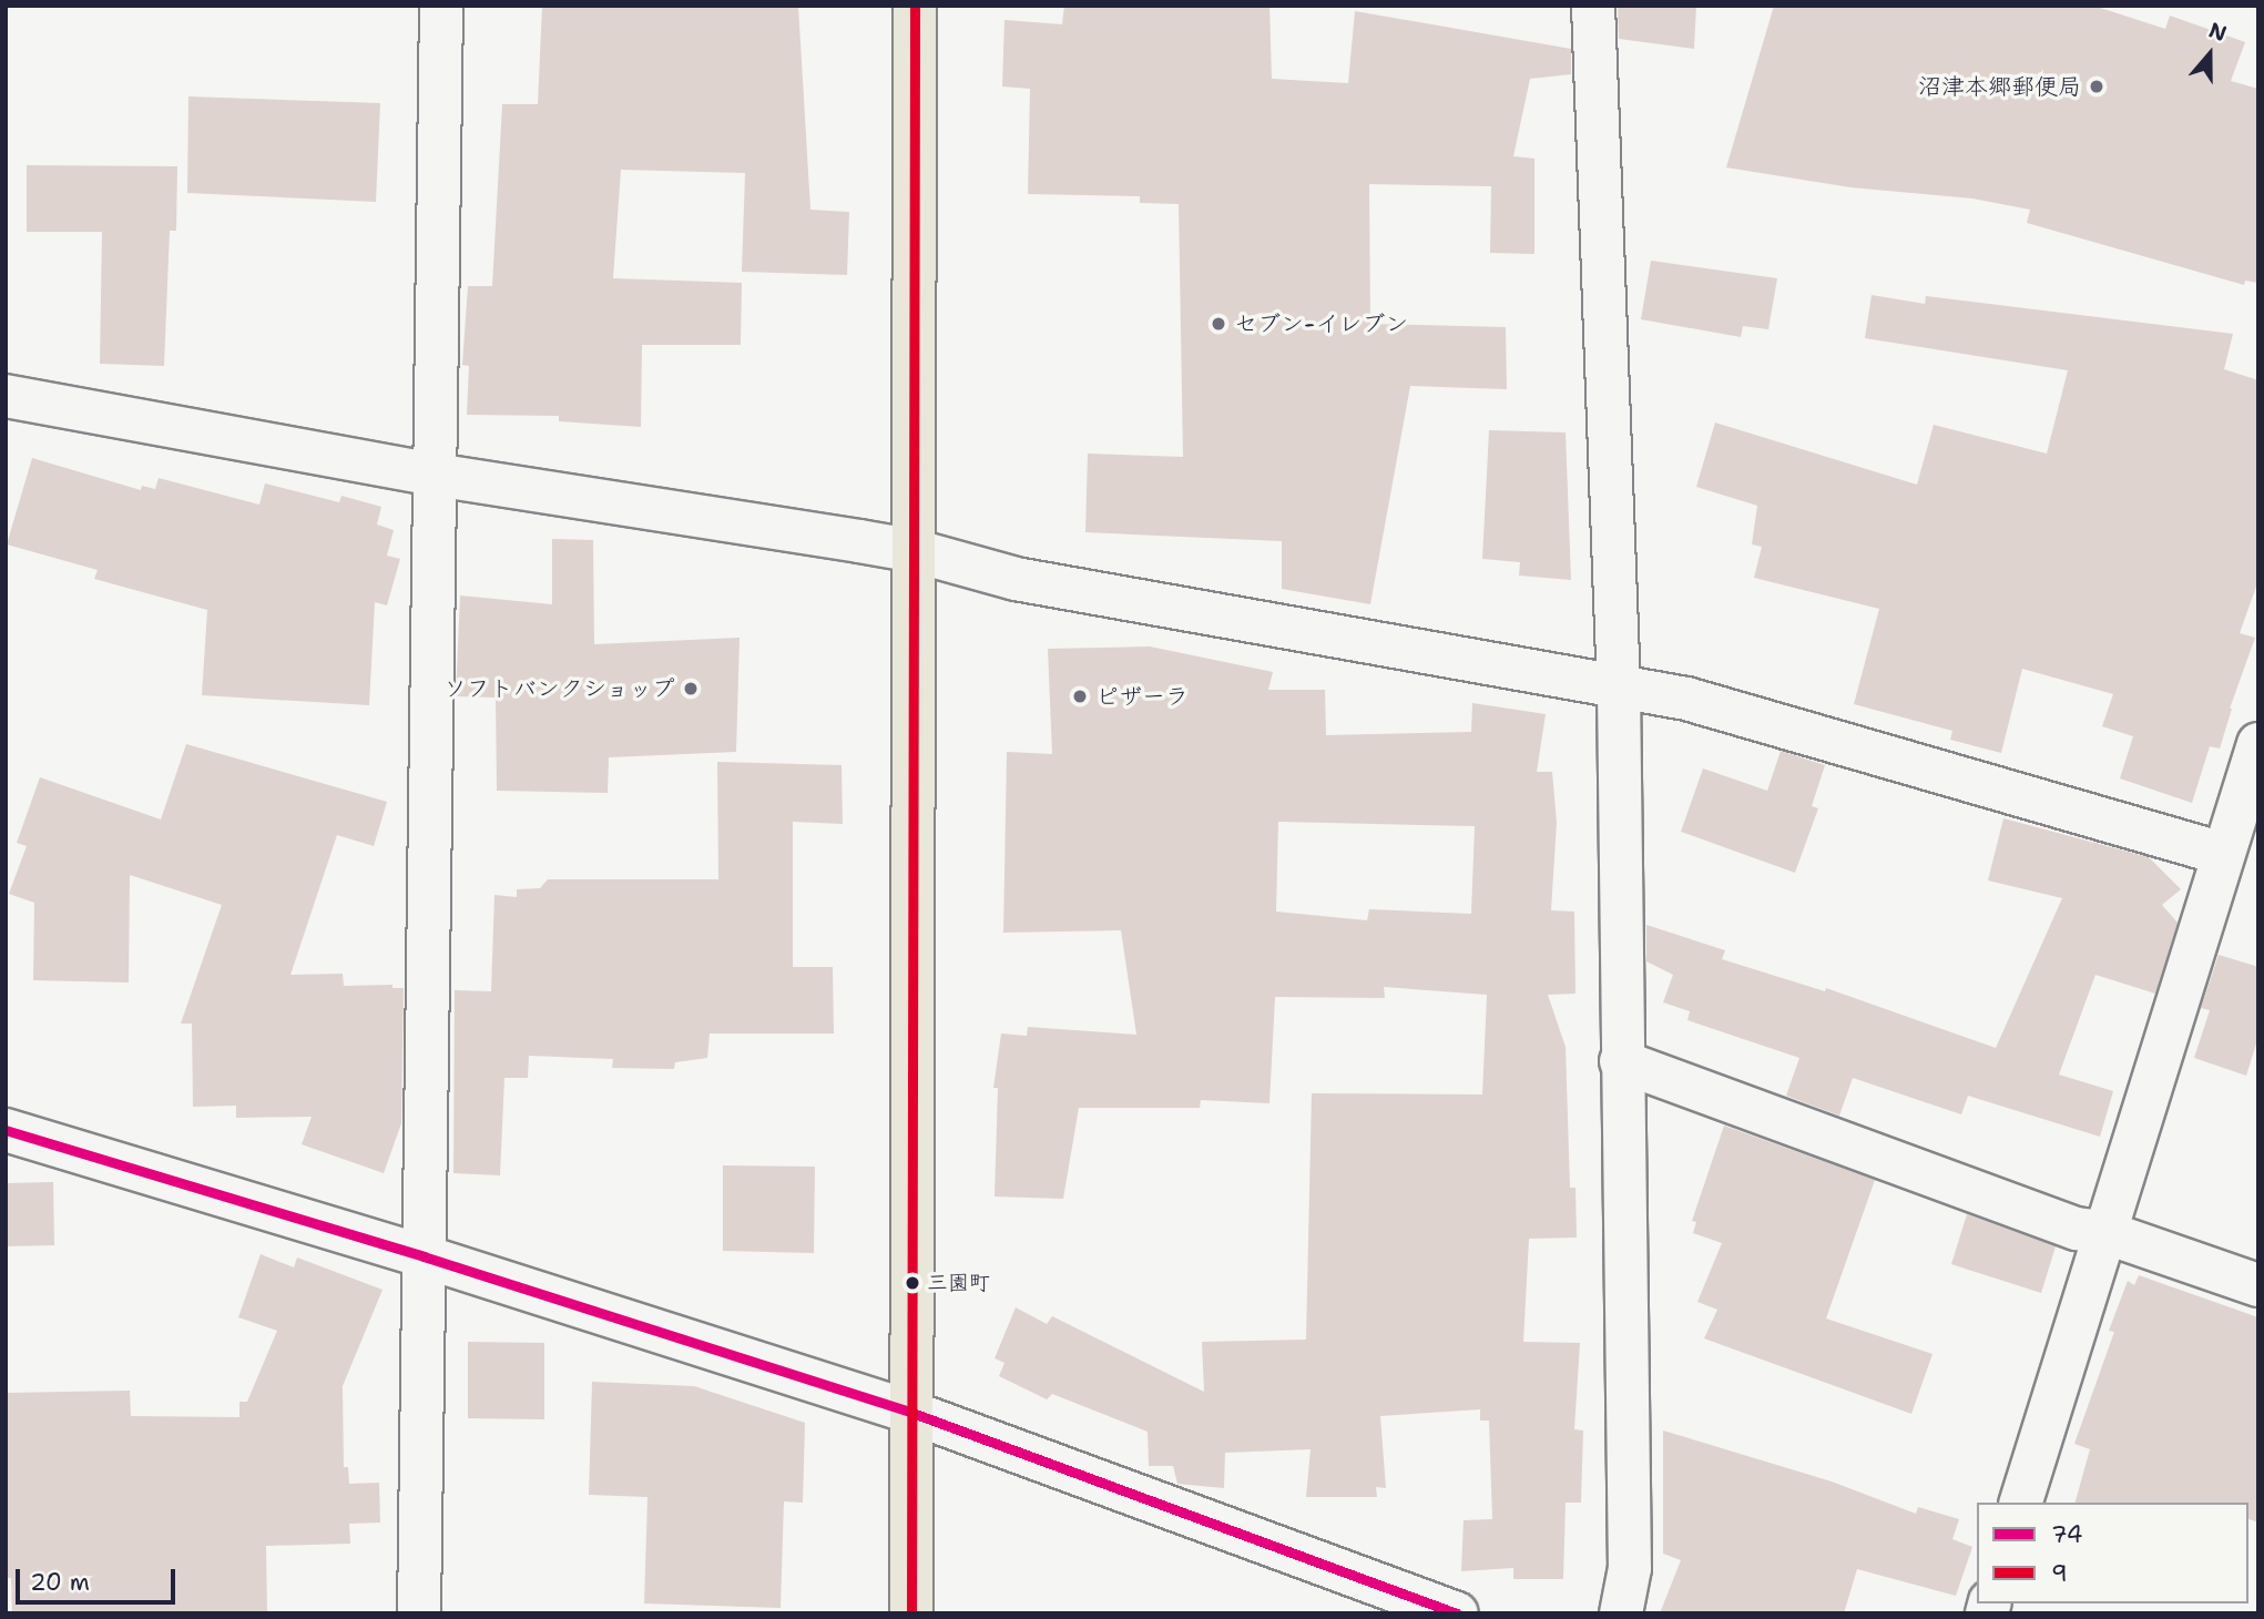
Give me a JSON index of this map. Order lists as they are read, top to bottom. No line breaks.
{"places":["沼津本郷郵便局","セブン-イレブン","ソフトバンクショップ","ピザーラ","三園町"],"lines":["transit line 9","transit line 74"],"legend":["74","9"],"scale_bar":"20 m","north":"top"}
